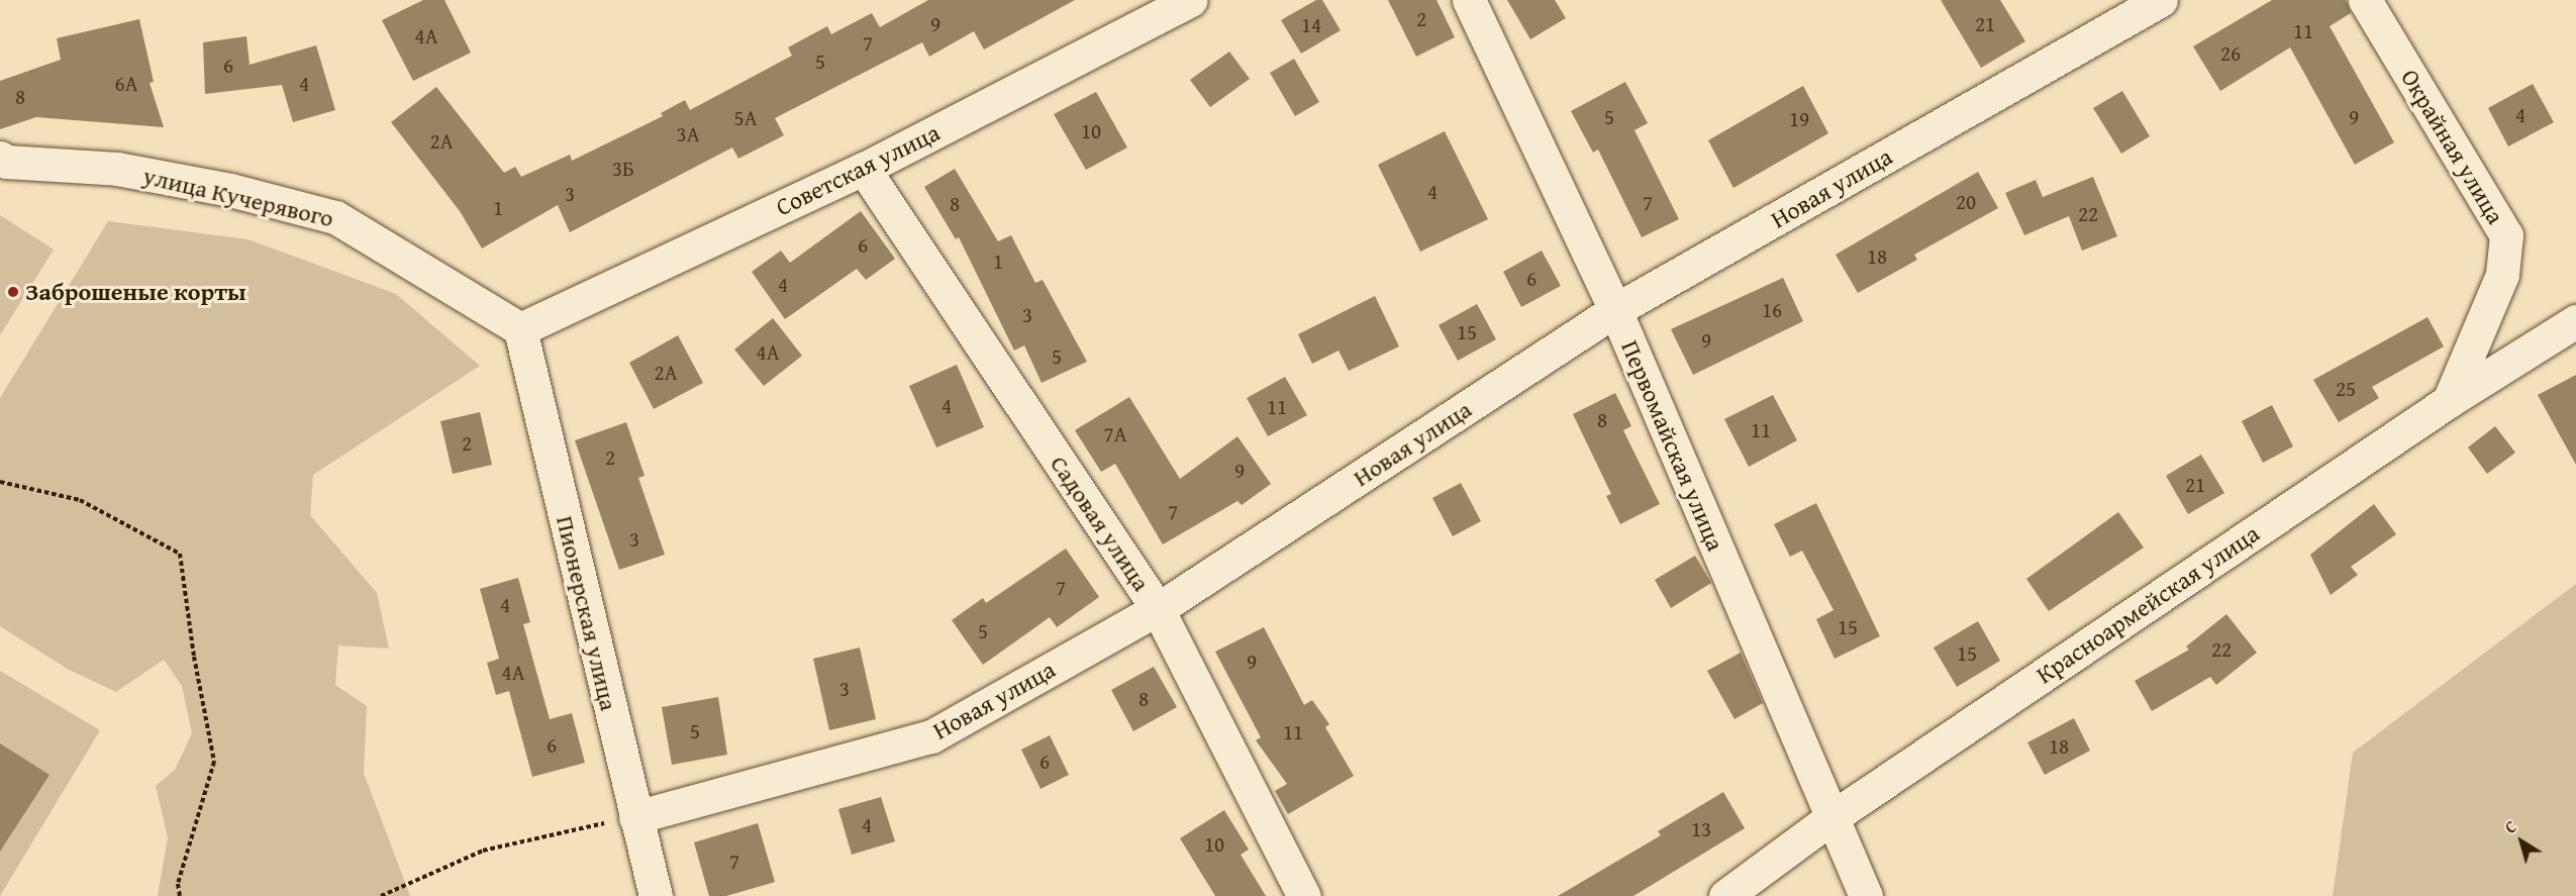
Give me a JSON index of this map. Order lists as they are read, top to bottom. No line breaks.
{"streets":{"street":["Окрайная улица","Советская улица","Новая улица","улица Кучерявого","Первомайская улица","Садовая улица","Красноармейская улица","Пионерская улица"]},"crossings":[["Окрайная улица","Красноармейская улица"],["Советская улица","улица Кучерявого"],["Советская улица","Садовая улица"],["Советская улица","Пионерская улица"],["Новая улица","Первомайская улица"],["Новая улица","Садовая улица"],["Новая улица","Пионерская улица"],["улица Кучерявого","Пионерская улица"],["Первомайская улица","Красноармейская улица"]],"places":["Заброшеные корты"],"house_numbers":["2","9","21","14","11","4А","7","26","5","6","6А","4","8","4","5","9","5А","19","10","3А","2А","3Б","4","3","20","7","8","1","22","6","18","1","6","4","16","3","15","9","4А","5","2А","25","4","11","8","11","7А","2","2","9","21","7","3","7","4","15","5","22","15","9","4А","3","8","5","11","6","18","6","4","13","10","7"],"north":"top left"}
